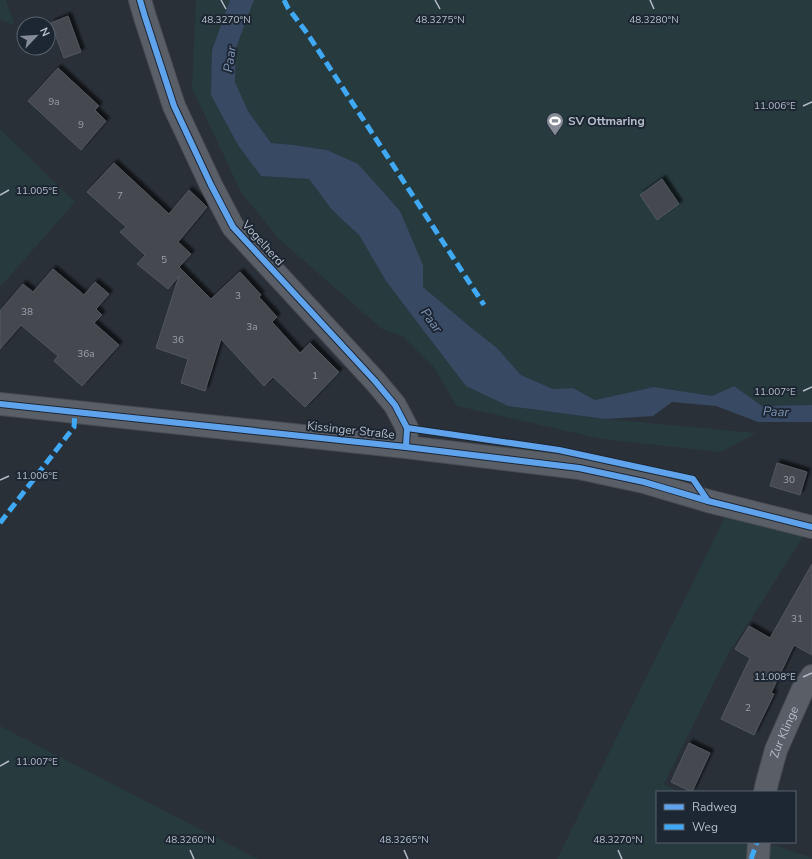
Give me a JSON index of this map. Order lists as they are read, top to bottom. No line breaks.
{"streets":{"street":["Vogelherd","Kissinger Straße","Zur Klinge"]},"crossings":[["Vogelherd","Kissinger Straße"]],"water":["Paar"],"places":{"sports":["SV Ottmaring"]},"house_numbers":["9a","9","7","5","3","38","3a","36","36a","1","30","31","2"],"legend":["Radweg","Weg"],"north":"top right","coordinates":["48.3270°N","48.3275°N","48.3280°N","11.006°E","11.005°E","11.007°E","11.008°E","48.3265°N","48.3260°N"]}
